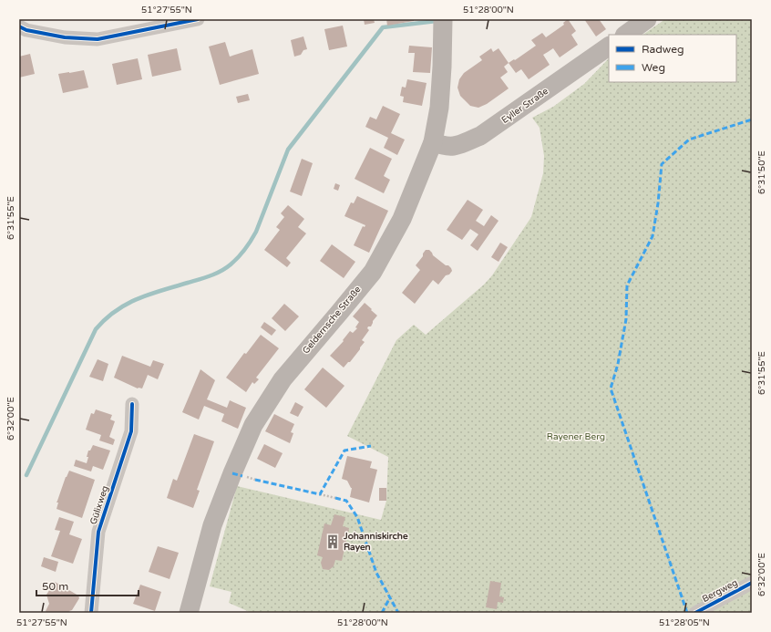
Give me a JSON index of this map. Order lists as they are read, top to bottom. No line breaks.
{"streets":{"main road":["Eyller Straße","Geldernsche Straße"],"street":["Gülixweg","Bergweg"]},"crossings":[["Eyller Straße","Geldernsche Straße"]],"parks":["Rayener Berg"],"places":{"building":["Johanniskirche Rayen"]},"legend":["Radweg","Weg"],"scale_bar":"50 m","coordinates":["51°27'55\"N","51°28'00\"N","6°31'50\"E","6°31'55\"E","6°32'00\"E","51°28'05\"N"]}
